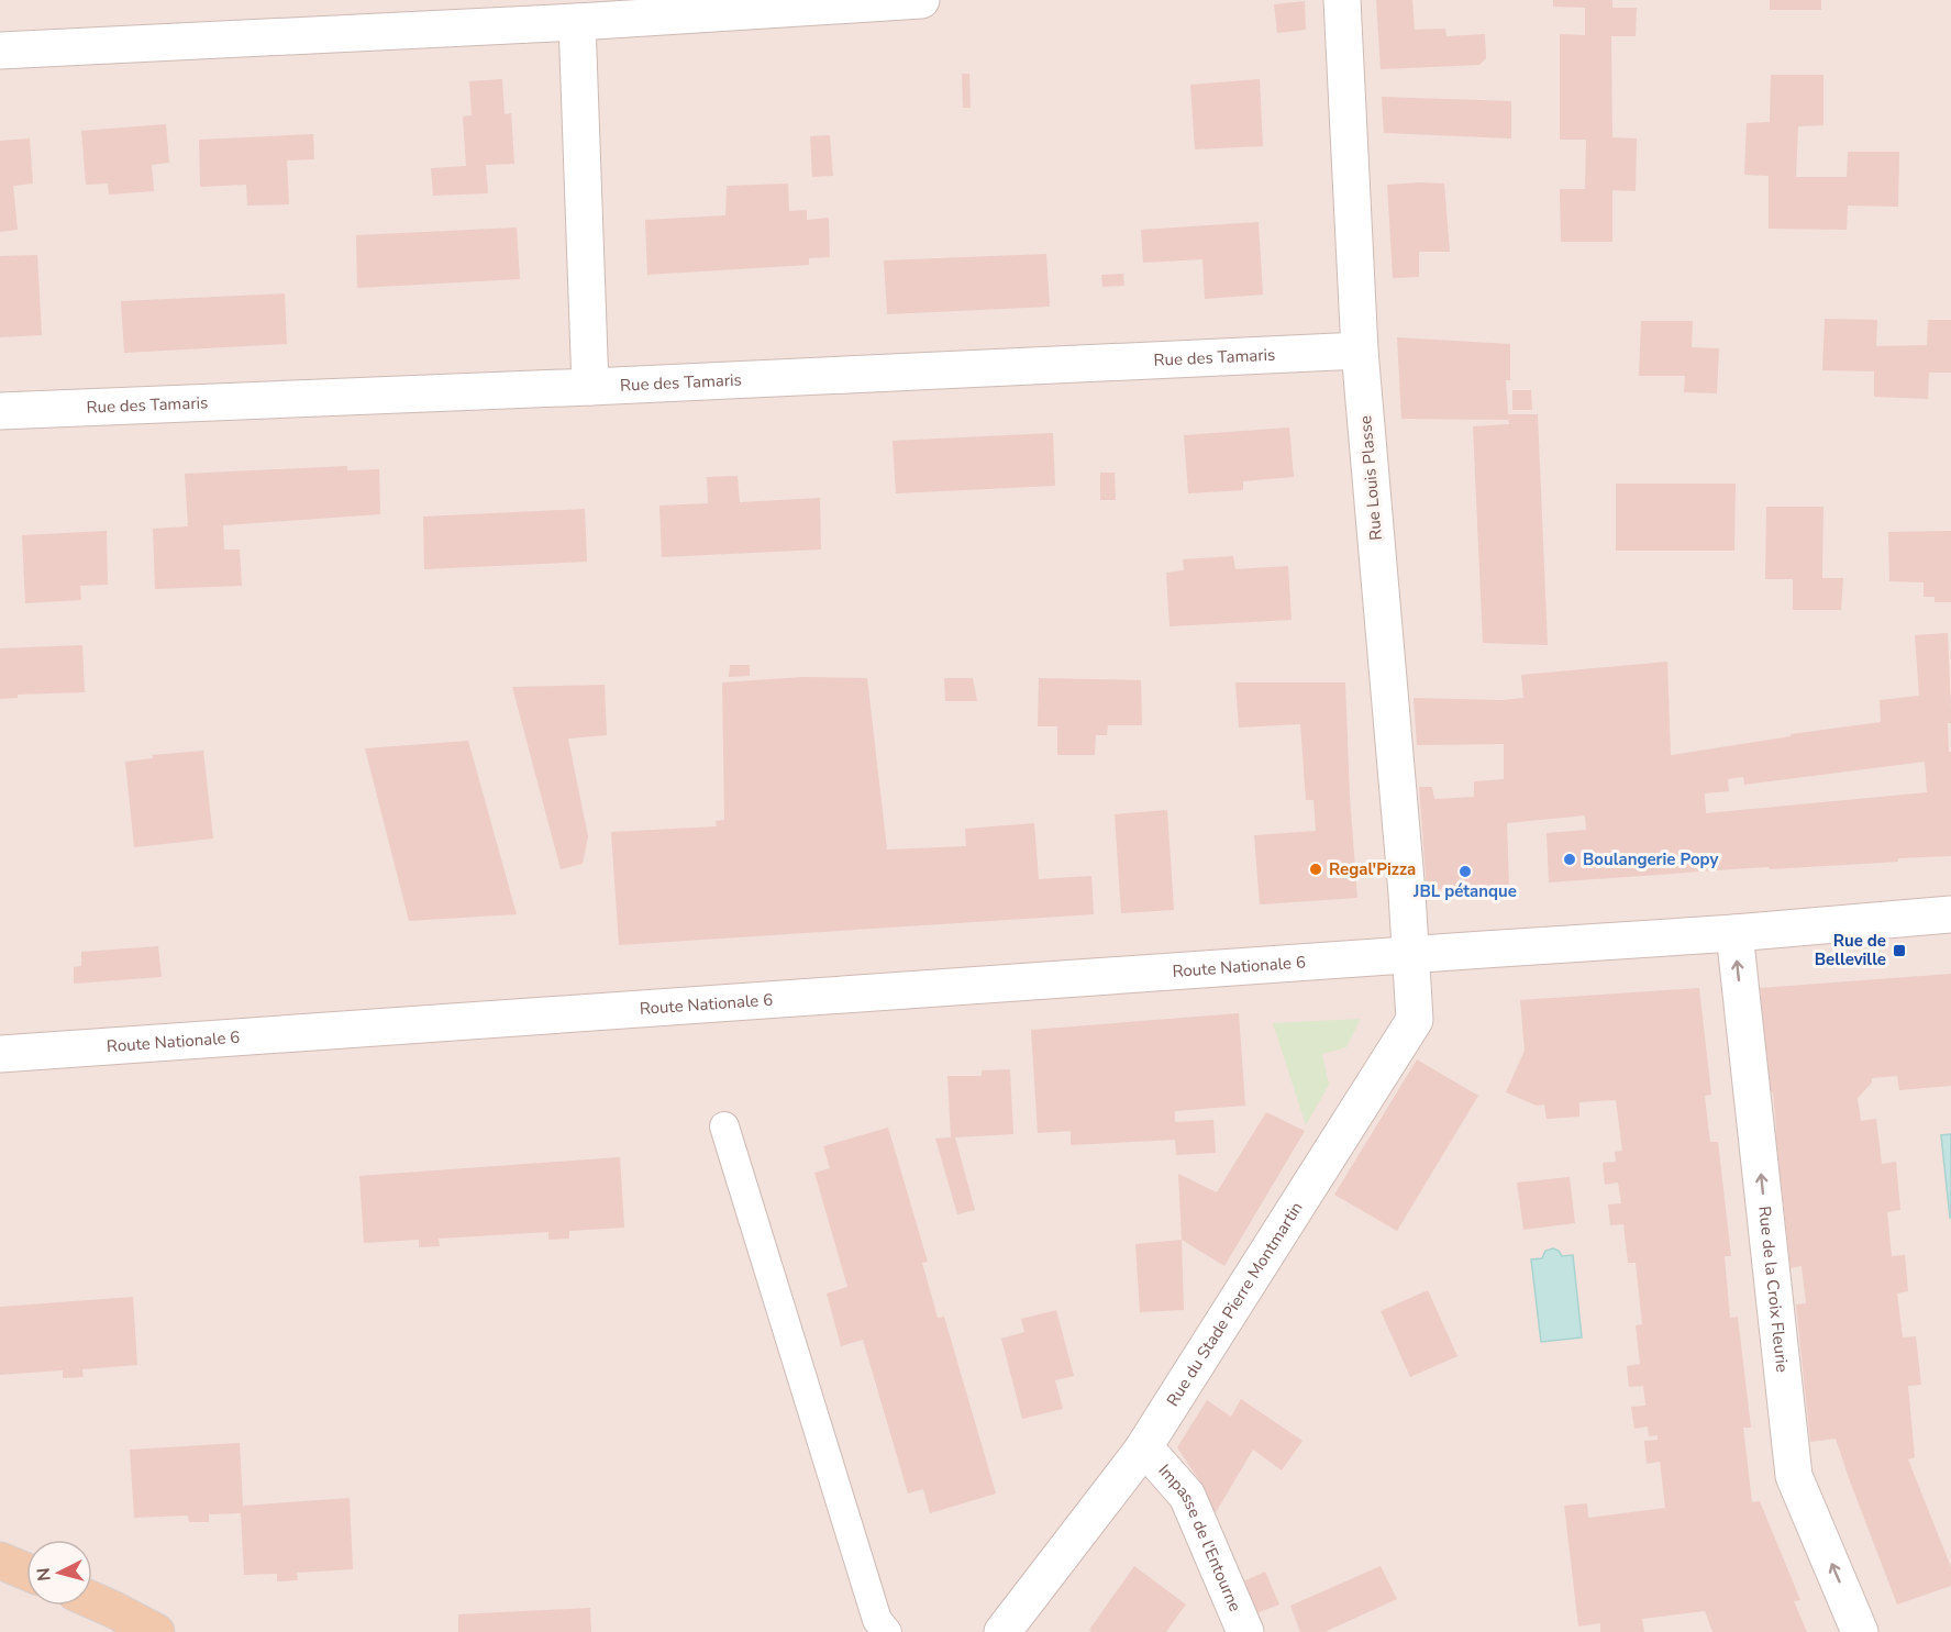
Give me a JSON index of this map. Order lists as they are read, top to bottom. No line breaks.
{"streets":{"street":["Rue des Tamaris","Rue Louis Plasse","Route Nationale 6","Rue de la Croix Fleurie","Rue du Stade Pierre Montmartin","Impasse de l'Entourne"]},"crossings":[["Rue des Tamaris","Rue Louis Plasse"],["Rue Louis Plasse","Route Nationale 6"],["Rue Louis Plasse","Rue du Stade Pierre Montmartin"],["Route Nationale 6","Rue du Stade Pierre Montmartin"],["Rue du Stade Pierre Montmartin","Impasse de l'Entourne"]],"one_way":["Rue de la Croix Fleurie"],"places":{"other":["Boulangerie Popy","Regal'Pizza","JBL pétanque"],"transit":["Rue de Belleville"]},"north":"left"}
